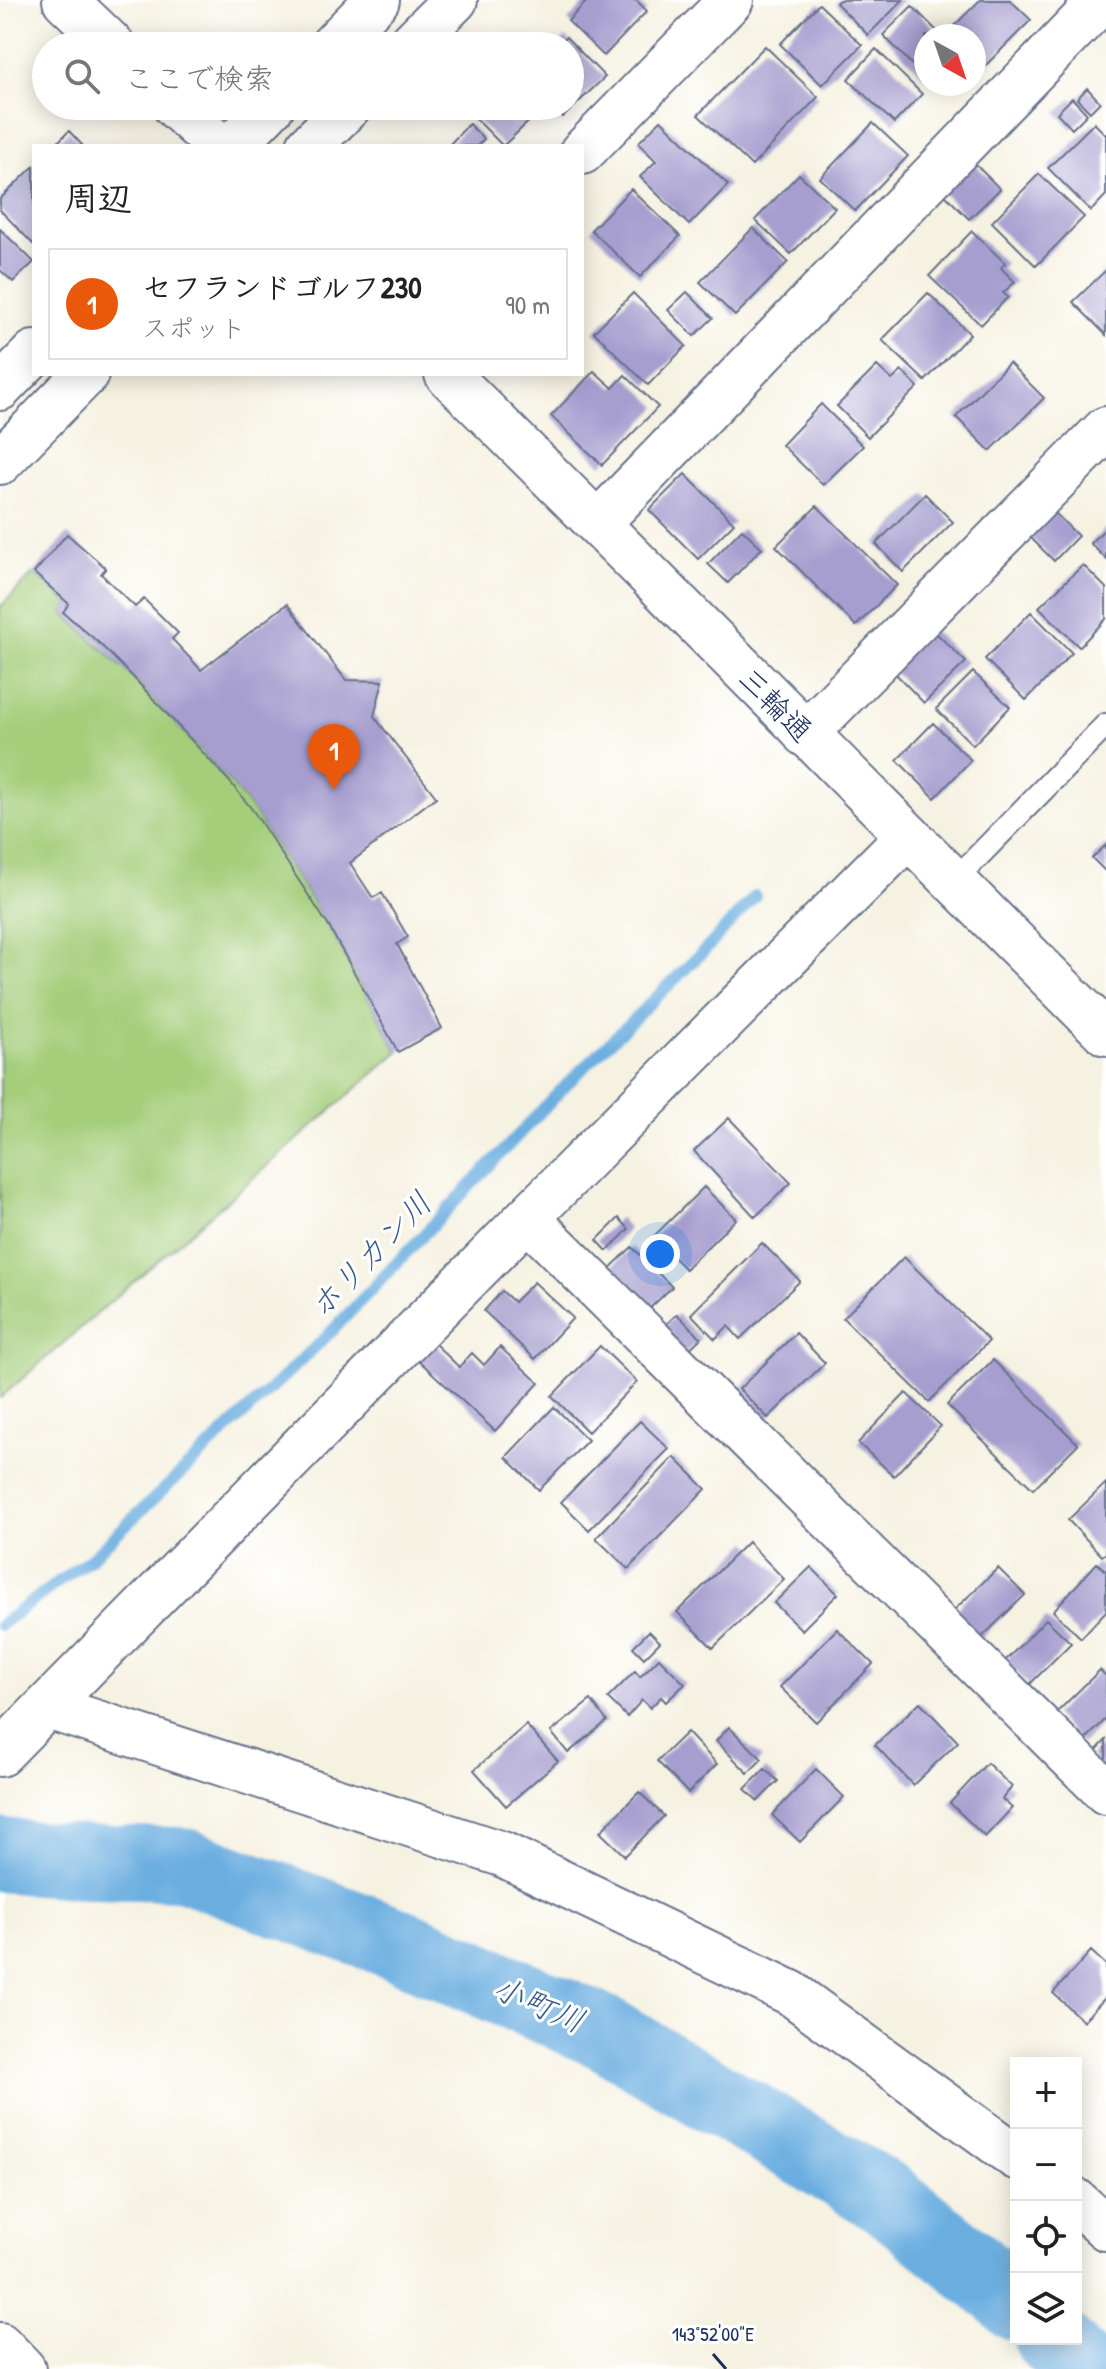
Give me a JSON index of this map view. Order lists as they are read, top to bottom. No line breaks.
{"streets":{"street":["三輪通"]},"water":["ホリカン川","小町川"],"north":"bottom right","page":{"search":"ここで検索","heading":"周辺","list":[{"mark":"1","name":"セフランドゴルフ230","note":"スポット","value":"90 m"}],"pins":"1","map_buttons":["+","−"]},"coordinates":["143°52'00\"E"]}
